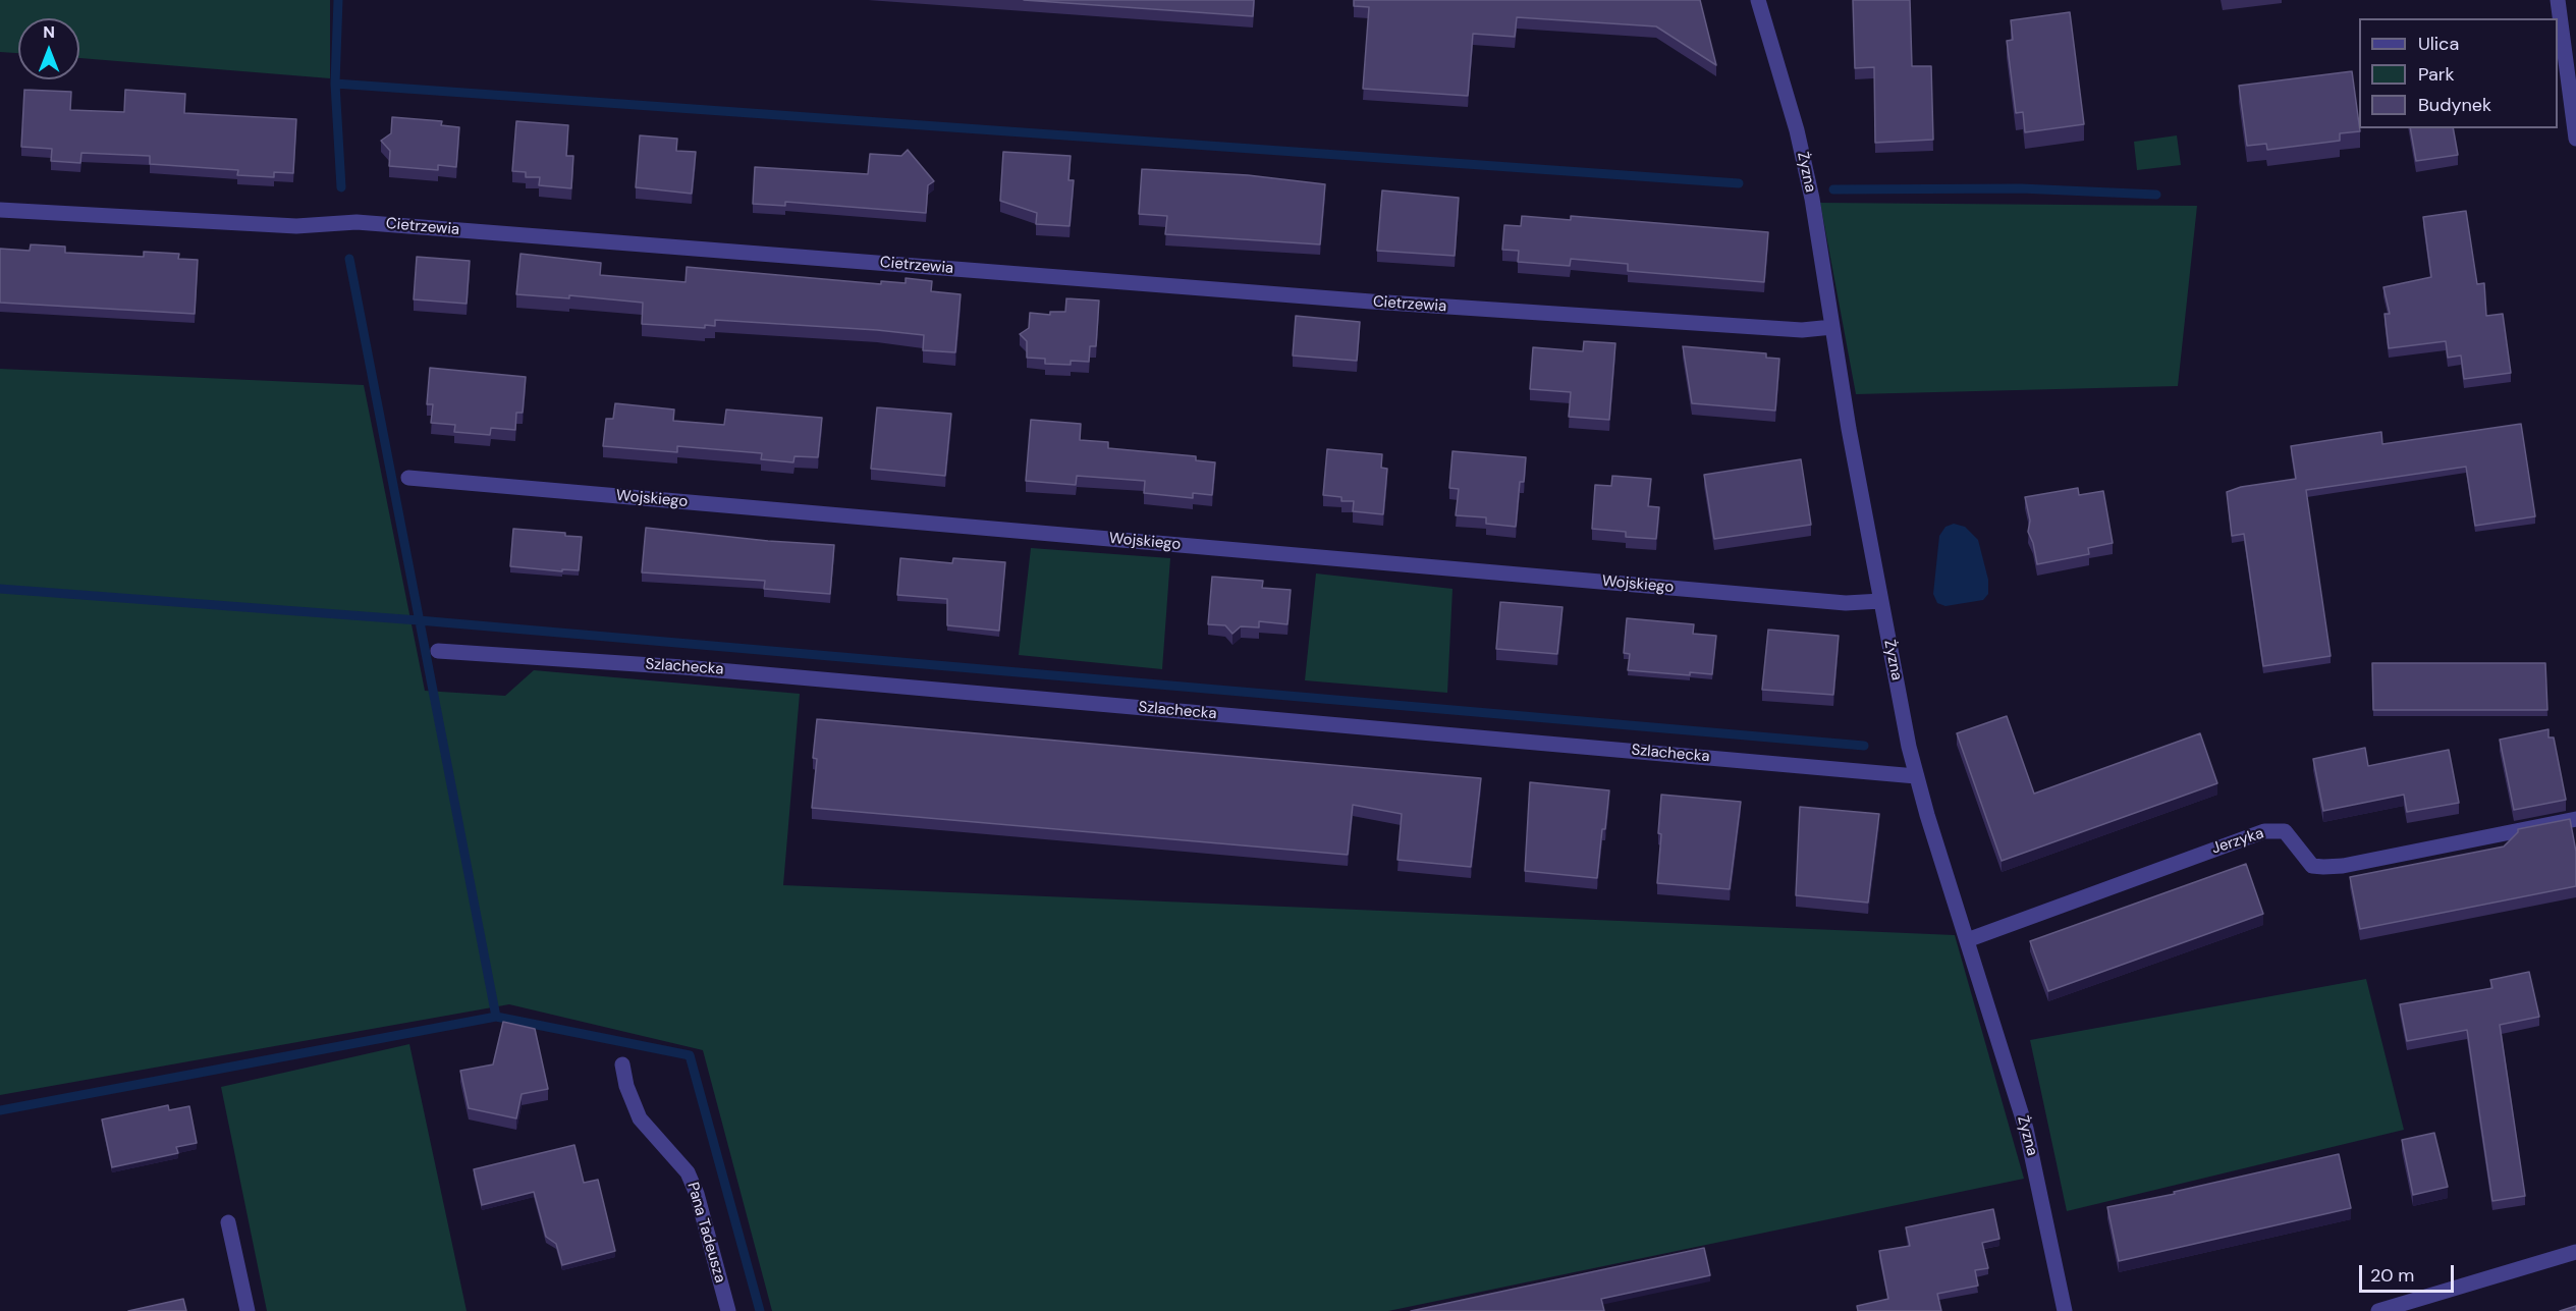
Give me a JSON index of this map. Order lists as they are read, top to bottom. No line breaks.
{"streets":{"street":["Żyzna","Cietrzewia","Wojskiego","Szlachecka","Jerzyka","Pana Tadeusza"]},"crossings":[["Żyzna","Cietrzewia"],["Żyzna","Wojskiego"],["Żyzna","Szlachecka"],["Żyzna","Jerzyka"]],"legend":["Ulica","Park","Budynek"],"scale_bar":"20 m","north":"top"}
